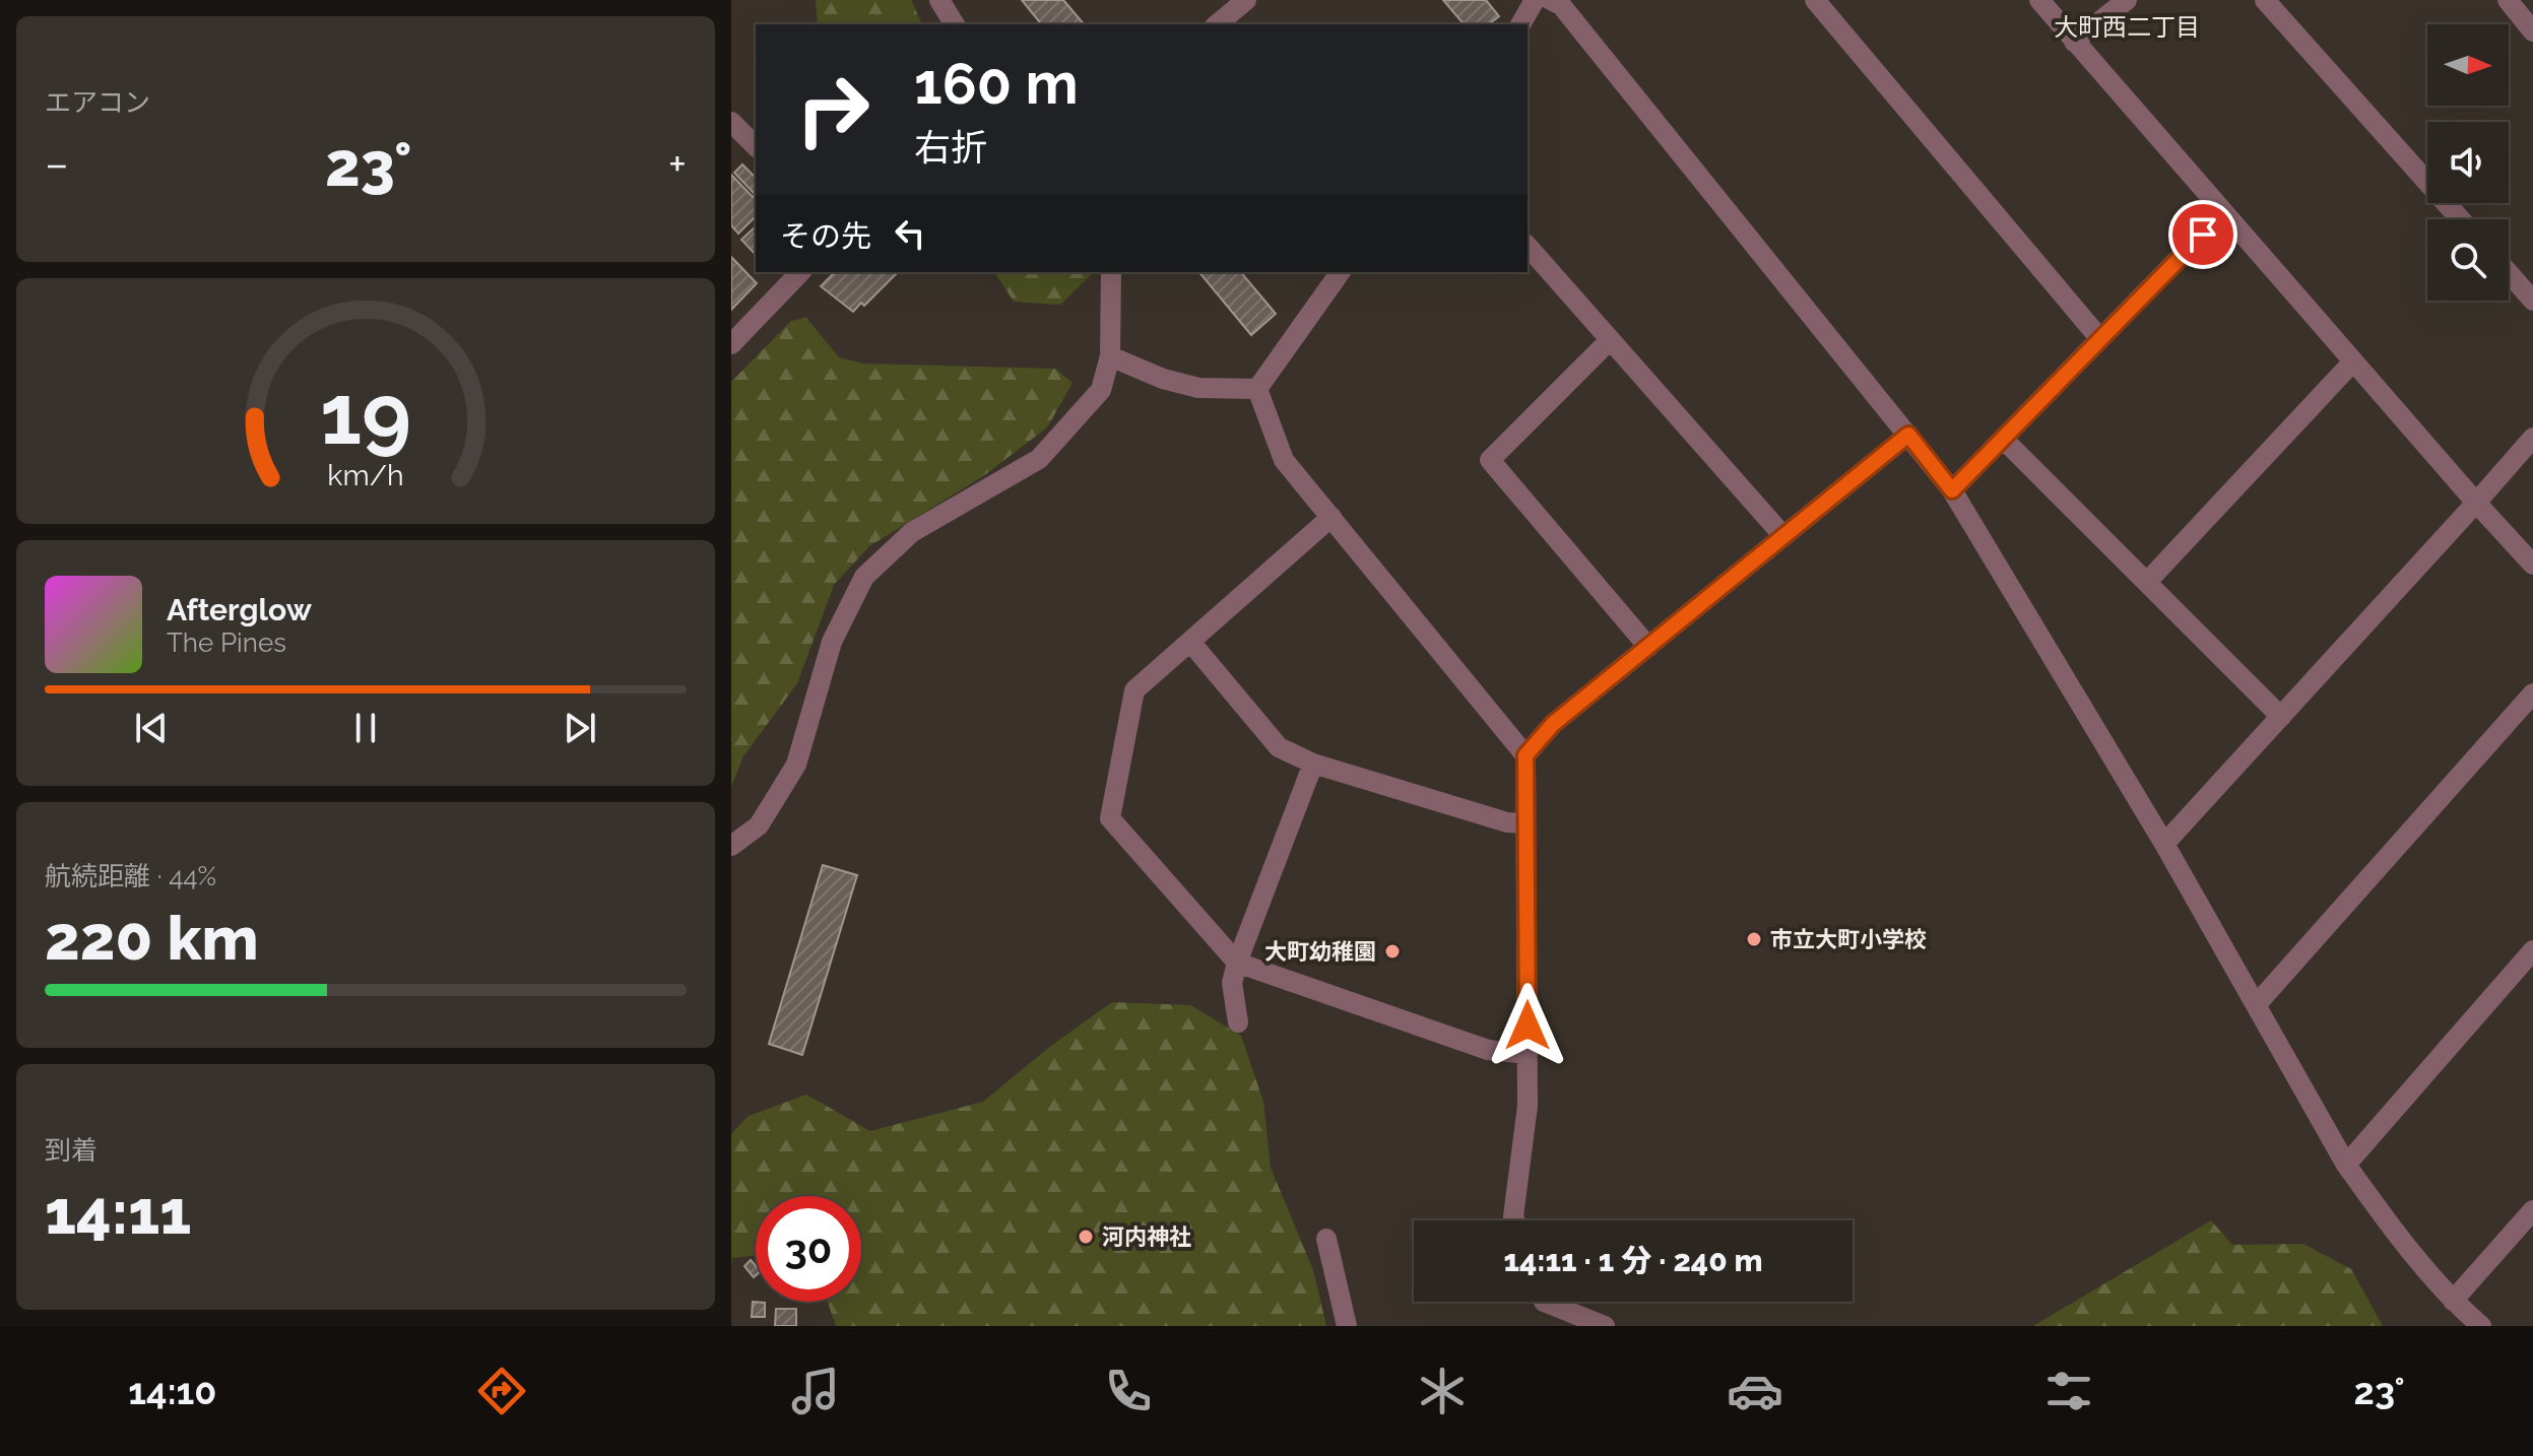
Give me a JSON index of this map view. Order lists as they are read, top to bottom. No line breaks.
{"districts":["大町西二丁目"],"places":["市立大町小学校","大町幼稚園","河内神社"],"north":"right","page":{"tile":["エアコン",["航続距離 · 44%","220 km"],["到着","14:11"]],"turn":["160 m","右折"],"heat":["−","23°","+"],"then":"その先","song":["Afterglow","The Pines"],"limit":"30","trip":"14:11 · 1 分 · 240 m","tabs":["14:10","23°"],"gauge":["19","km/h"]}}
